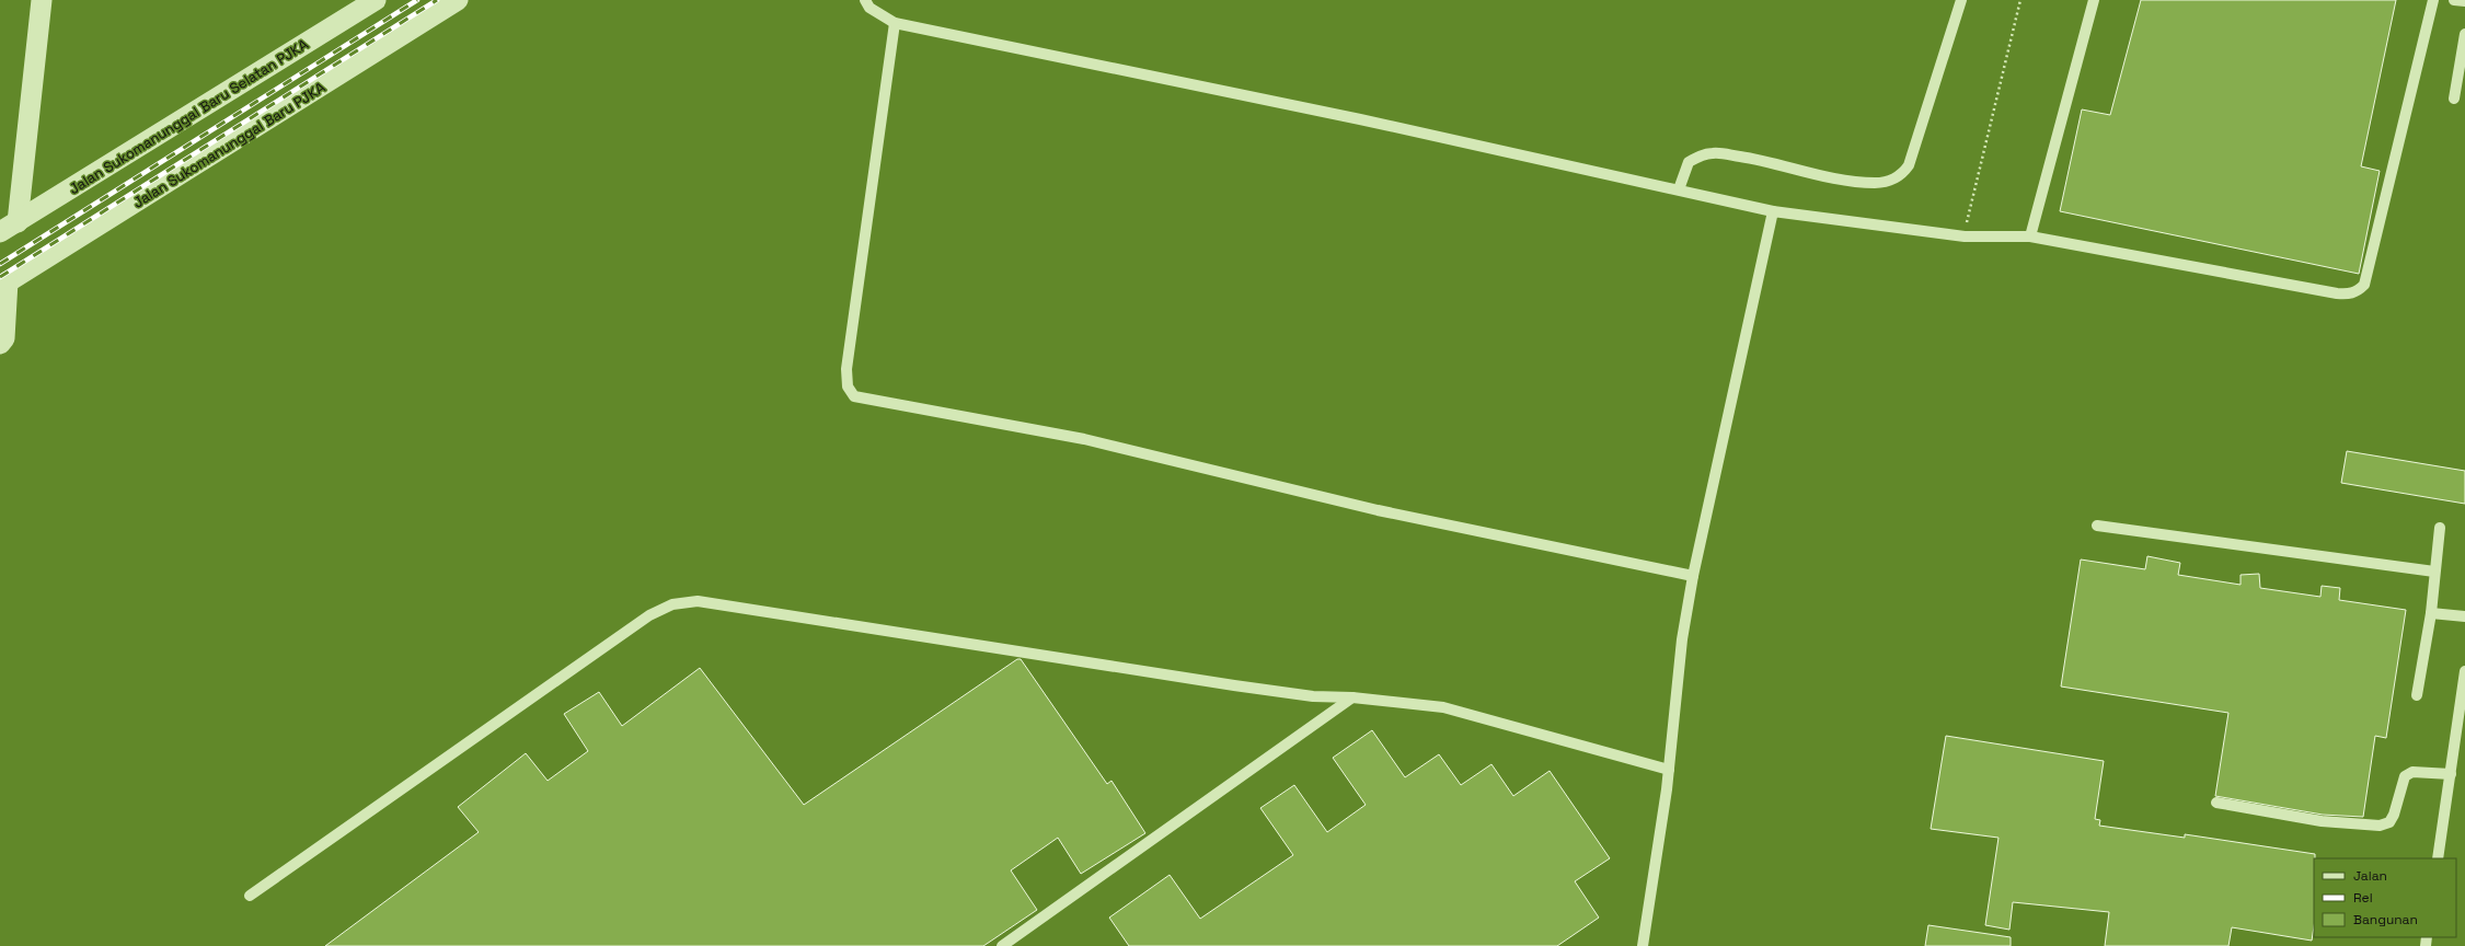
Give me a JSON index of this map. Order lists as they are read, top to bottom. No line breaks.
{"streets":{"street":["Jalan Sukomanunggal Baru Selatan PJKA","Jalan Sukomanunggal Baru PJKA"]},"legend":["Jalan","Rel","Bangunan"]}
